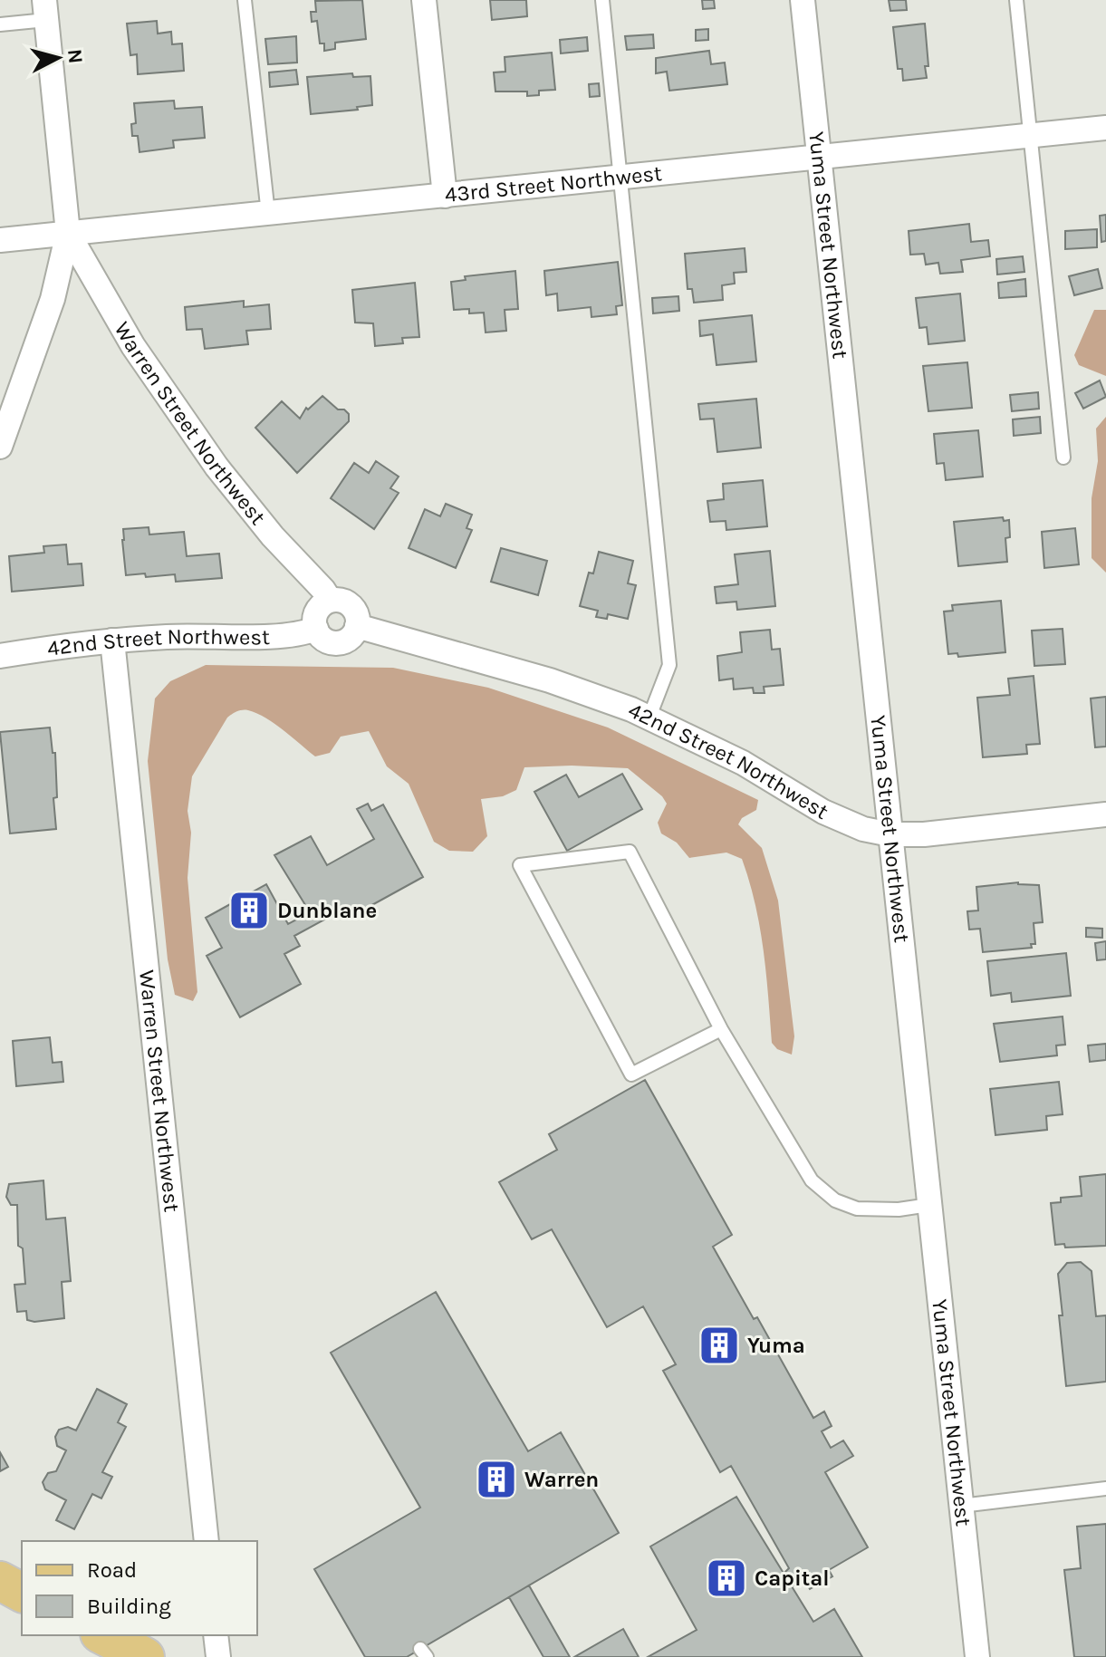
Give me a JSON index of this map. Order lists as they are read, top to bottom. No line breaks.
{"streets":{"street":["43rd Street Northwest","Yuma Street Northwest","Warren Street Northwest","42nd Street Northwest"]},"crossings":[["43rd Street Northwest","Yuma Street Northwest"],["43rd Street Northwest","Warren Street Northwest"],["Yuma Street Northwest","42nd Street Northwest"],["Warren Street Northwest","42nd Street Northwest"]],"places":{"building":["Dunblane","Yuma","Warren","Capital"]},"legend":["Road","Building"],"north":"right"}
